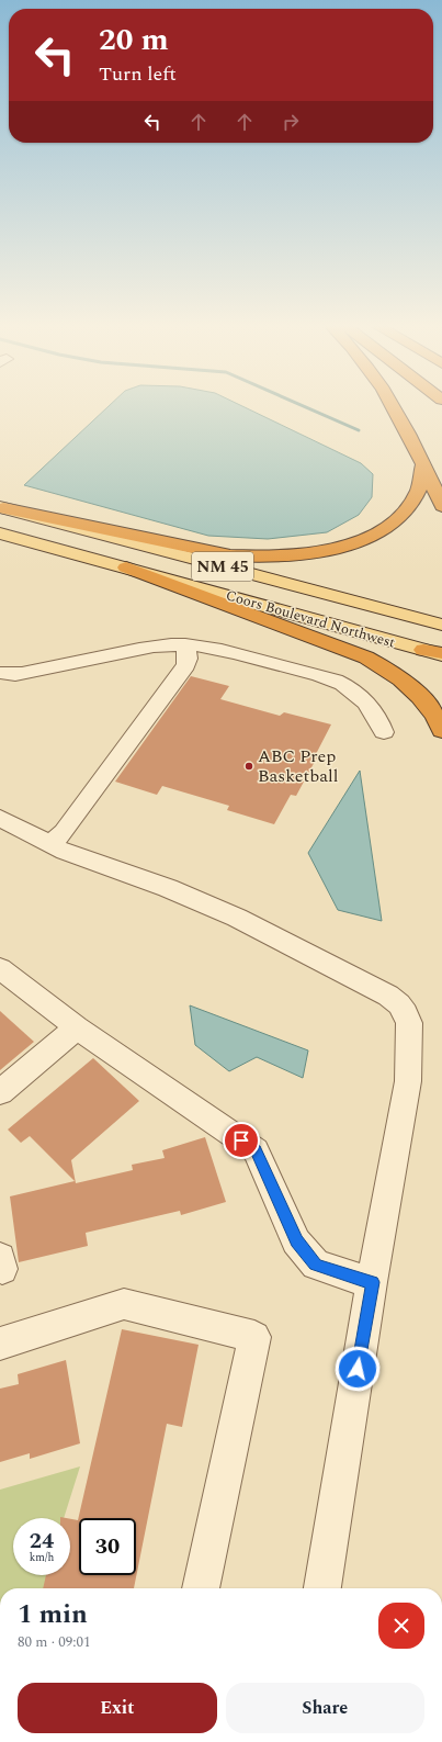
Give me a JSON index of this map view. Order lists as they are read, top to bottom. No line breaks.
{"streets":{"main road":["NM 45","Coors Boulevard Northwest"]},"places":["ABC Prep Basketball"],"page":{"turn":["20 m","Turn left"],"speed":"24 km/h","limit":"30","heading":["1 min","80 m · 09:01"],"buttons":["Exit","Share"]}}
